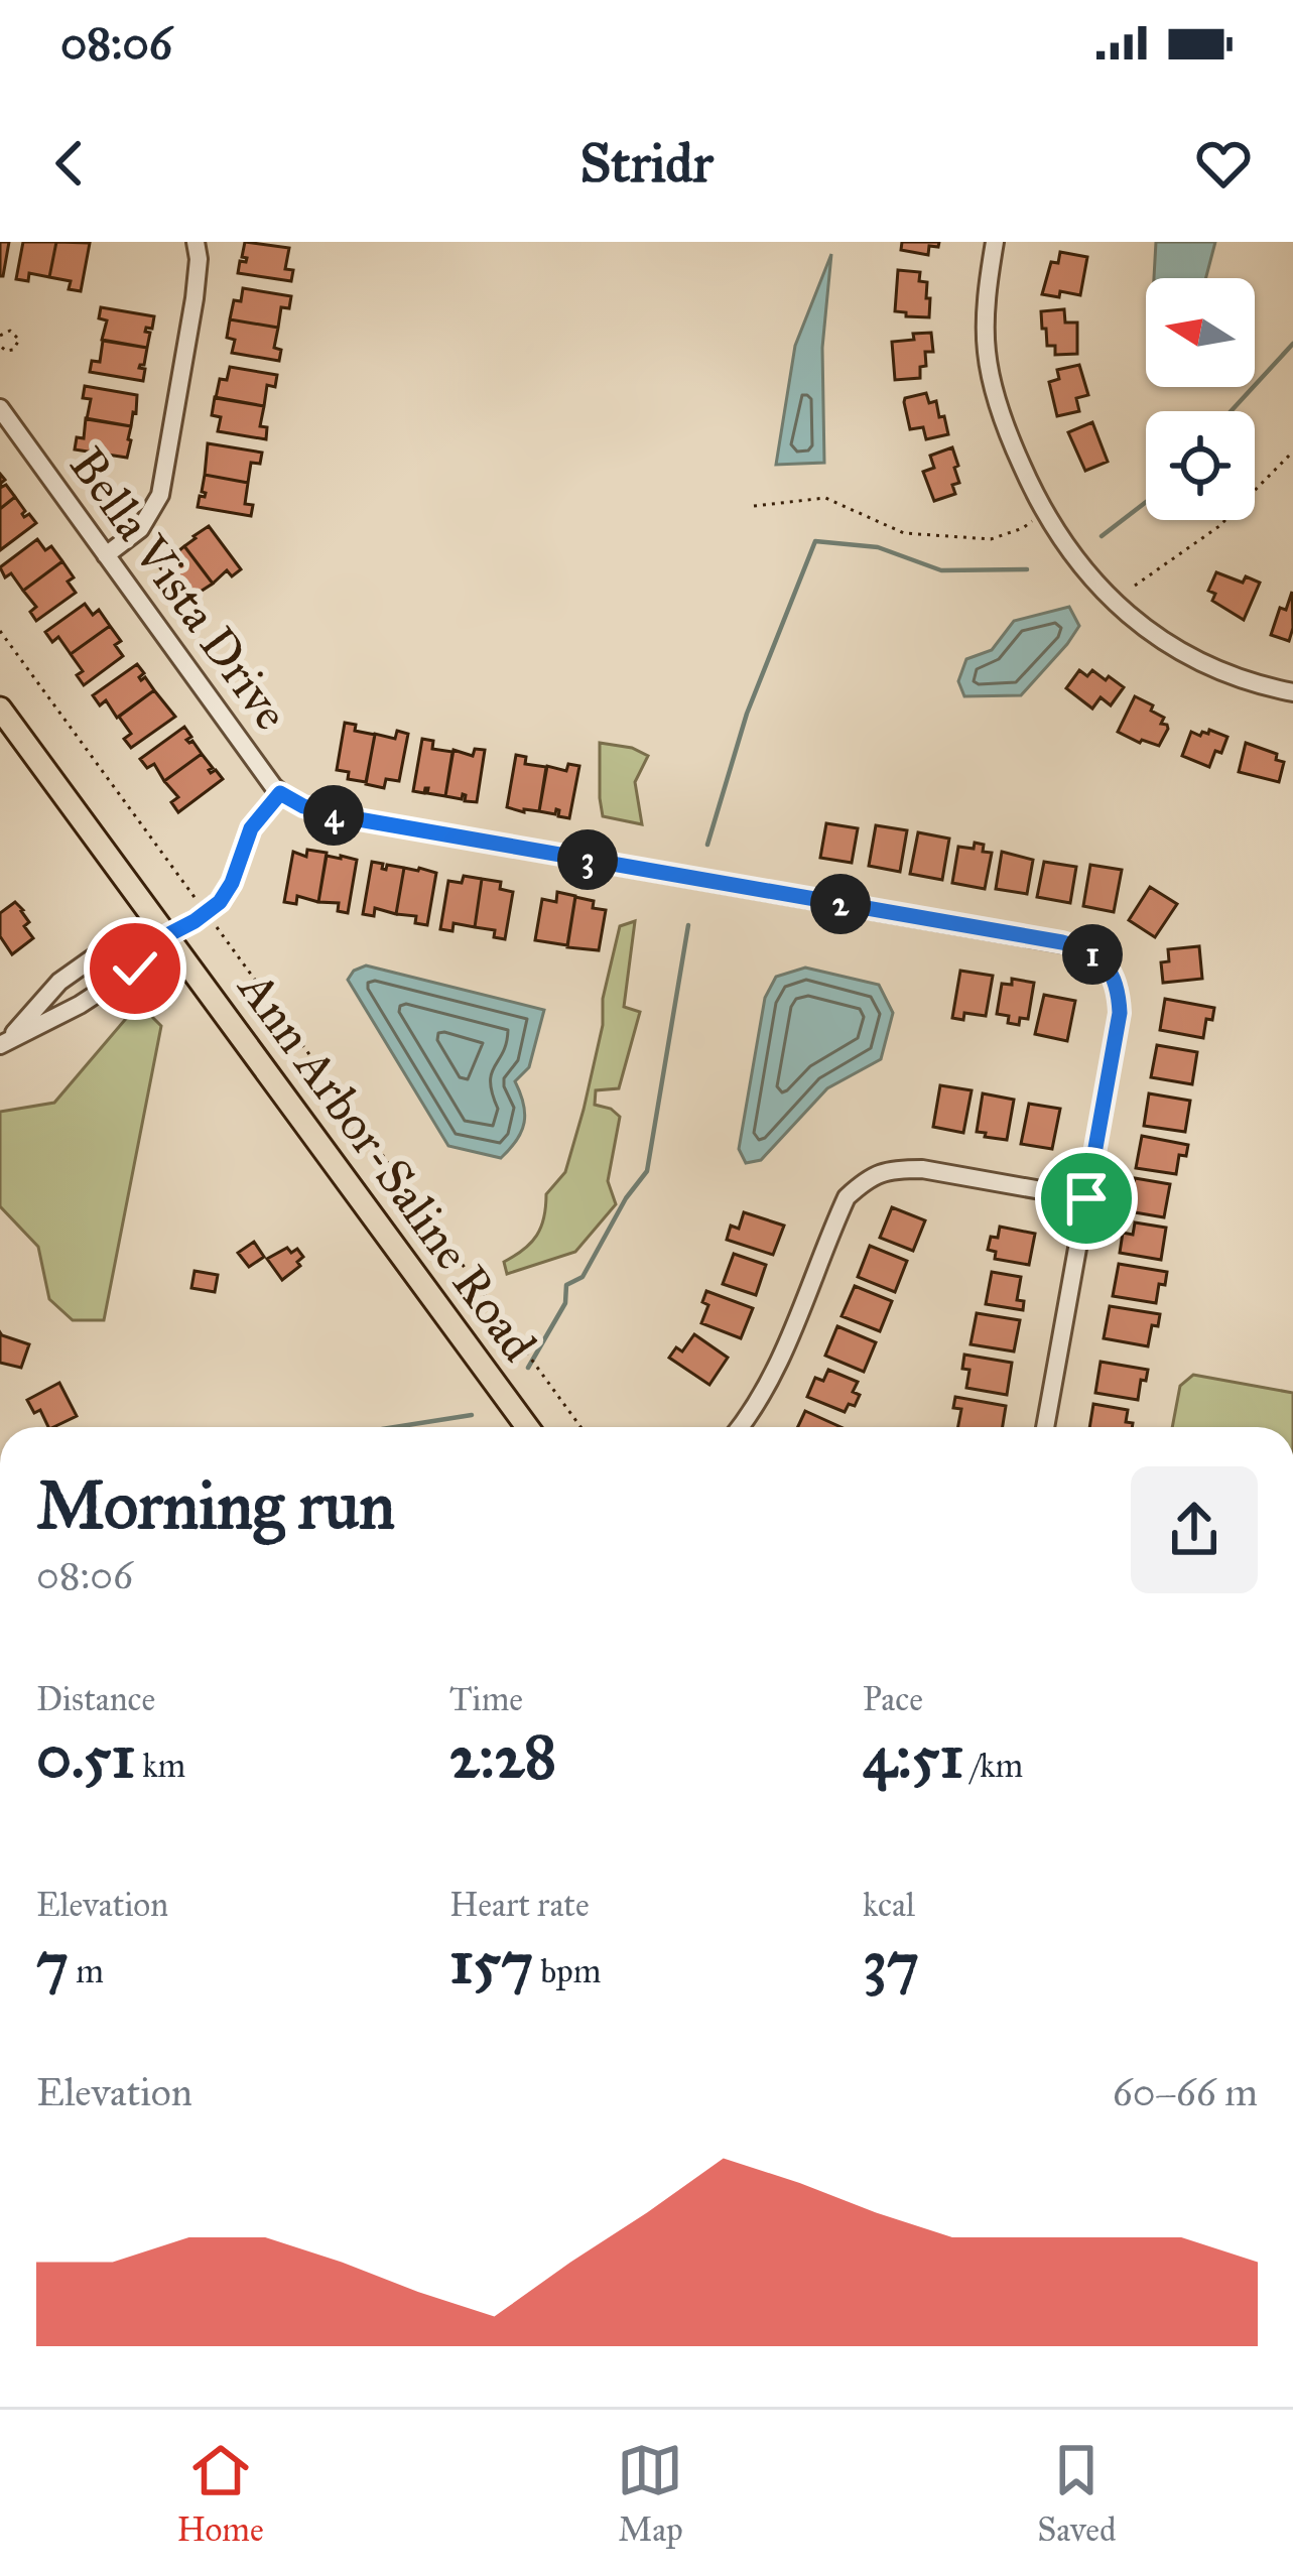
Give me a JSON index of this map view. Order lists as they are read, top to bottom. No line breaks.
{"streets":{"main road":["Ann Arbor-Saline Road"],"street":["Bella Vista Drive"]},"north":"left","page":{"status":"08:06","header":"Stridr","pins":["4","3","2","1"],"heading":["Morning run","08:06"],"stats":[["Distance","0.51 km"],["Time","2:28"],["Pace","4:51 /km"],["Elevation","7 m"],["Heart rate","157 bpm"],["kcal","37"]],"chart":["Elevation","60–66 m"],"tabs":["Home","Map","Saved"]}}
